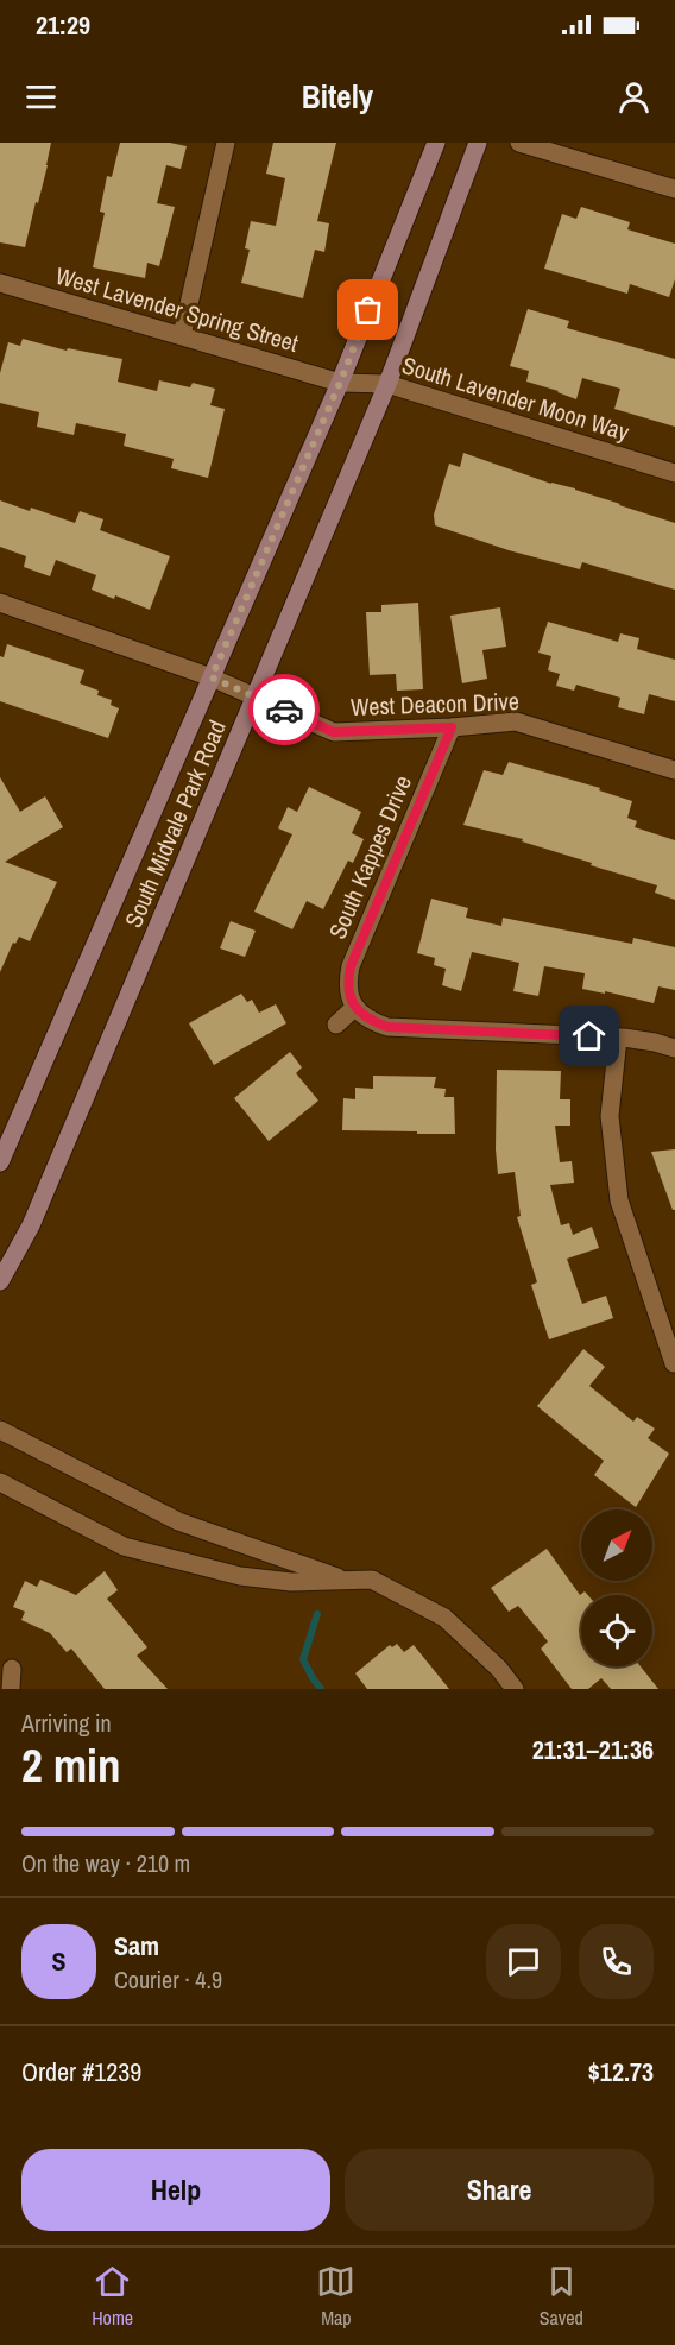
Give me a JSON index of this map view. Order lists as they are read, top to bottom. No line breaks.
{"streets":{"main road":["South Midvale Park Road"],"street":["West Lavender Spring Street","South Lavender Moon Way","West Deacon Drive","South Kappes Drive"]},"crossings":[["West Lavender Spring Street","South Lavender Moon Way"],["West Lavender Spring Street","South Midvale Park Road"],["South Lavender Moon Way","South Midvale Park Road"],["West Deacon Drive","South Midvale Park Road"],["West Deacon Drive","South Kappes Drive"]],"north":"top right","page":{"status":"21:29","header":"Bitely","heading":["2 min","Arriving in","21:31–21:36"],"panel":["Sam","Courier · 4.9","Order #1239","$12.73"],"bar":"On the way · 210 m","round":"S","buttons":["Help","Share"],"tabs":["Home","Map","Saved"]}}
